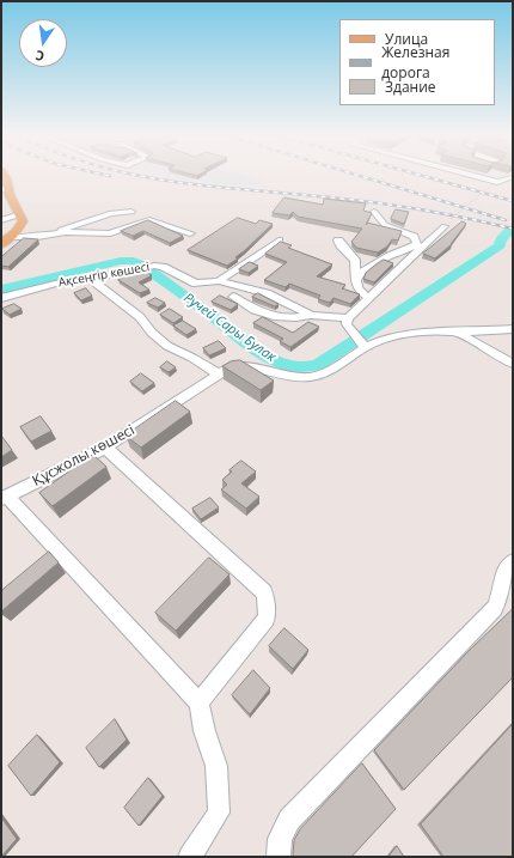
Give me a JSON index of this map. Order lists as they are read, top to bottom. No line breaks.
{"streets":{"street":["Ақсеңгір көшесі","Құсжолы көшесі"]},"water":["Ручей Сары Булак"],"legend":["Улица","Железная дорога","Здание"],"north":"bottom"}
